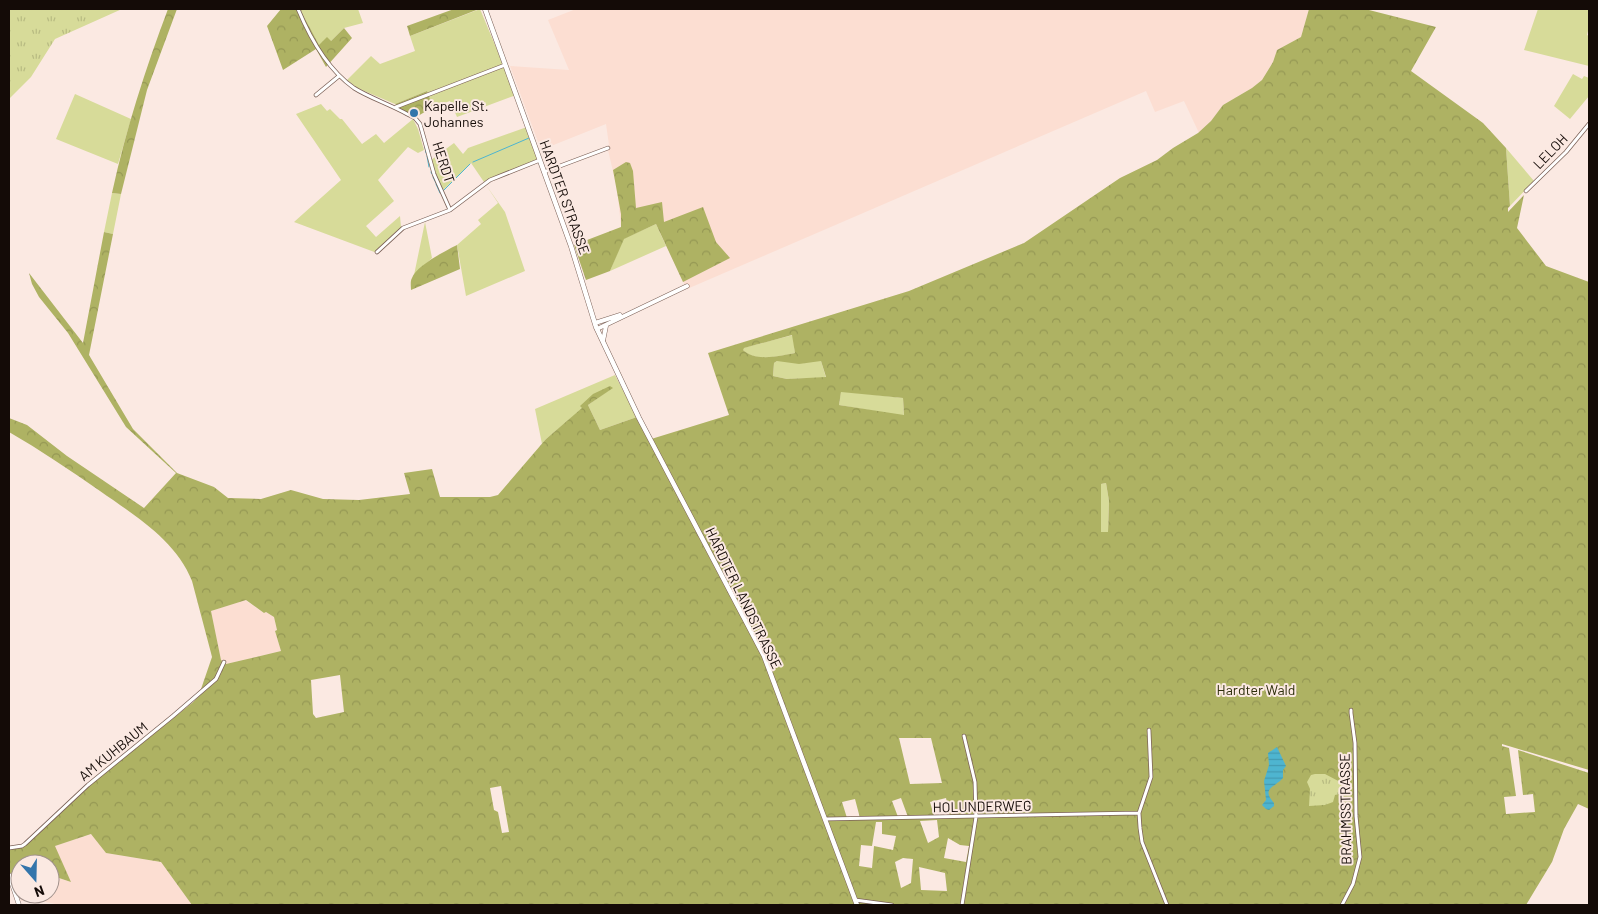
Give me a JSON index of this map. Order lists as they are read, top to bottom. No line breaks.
{"streets":{"main road":["HARDTER STRASSE","HARDTER LANDSTRASSE"],"street":["LELOH","HERDT","AM KUHBAUM","HOLUNDERWEG","BRAHMSSTRASSE"]},"crossings":[["HERDT","HARDTER STRASSE"],["HARDTER STRASSE","HARDTER LANDSTRASSE"],["HARDTER LANDSTRASSE","HOLUNDERWEG"]],"parks":["Hardter Wald"],"places":["Kapelle St. Johannes"],"north":"bottom"}
